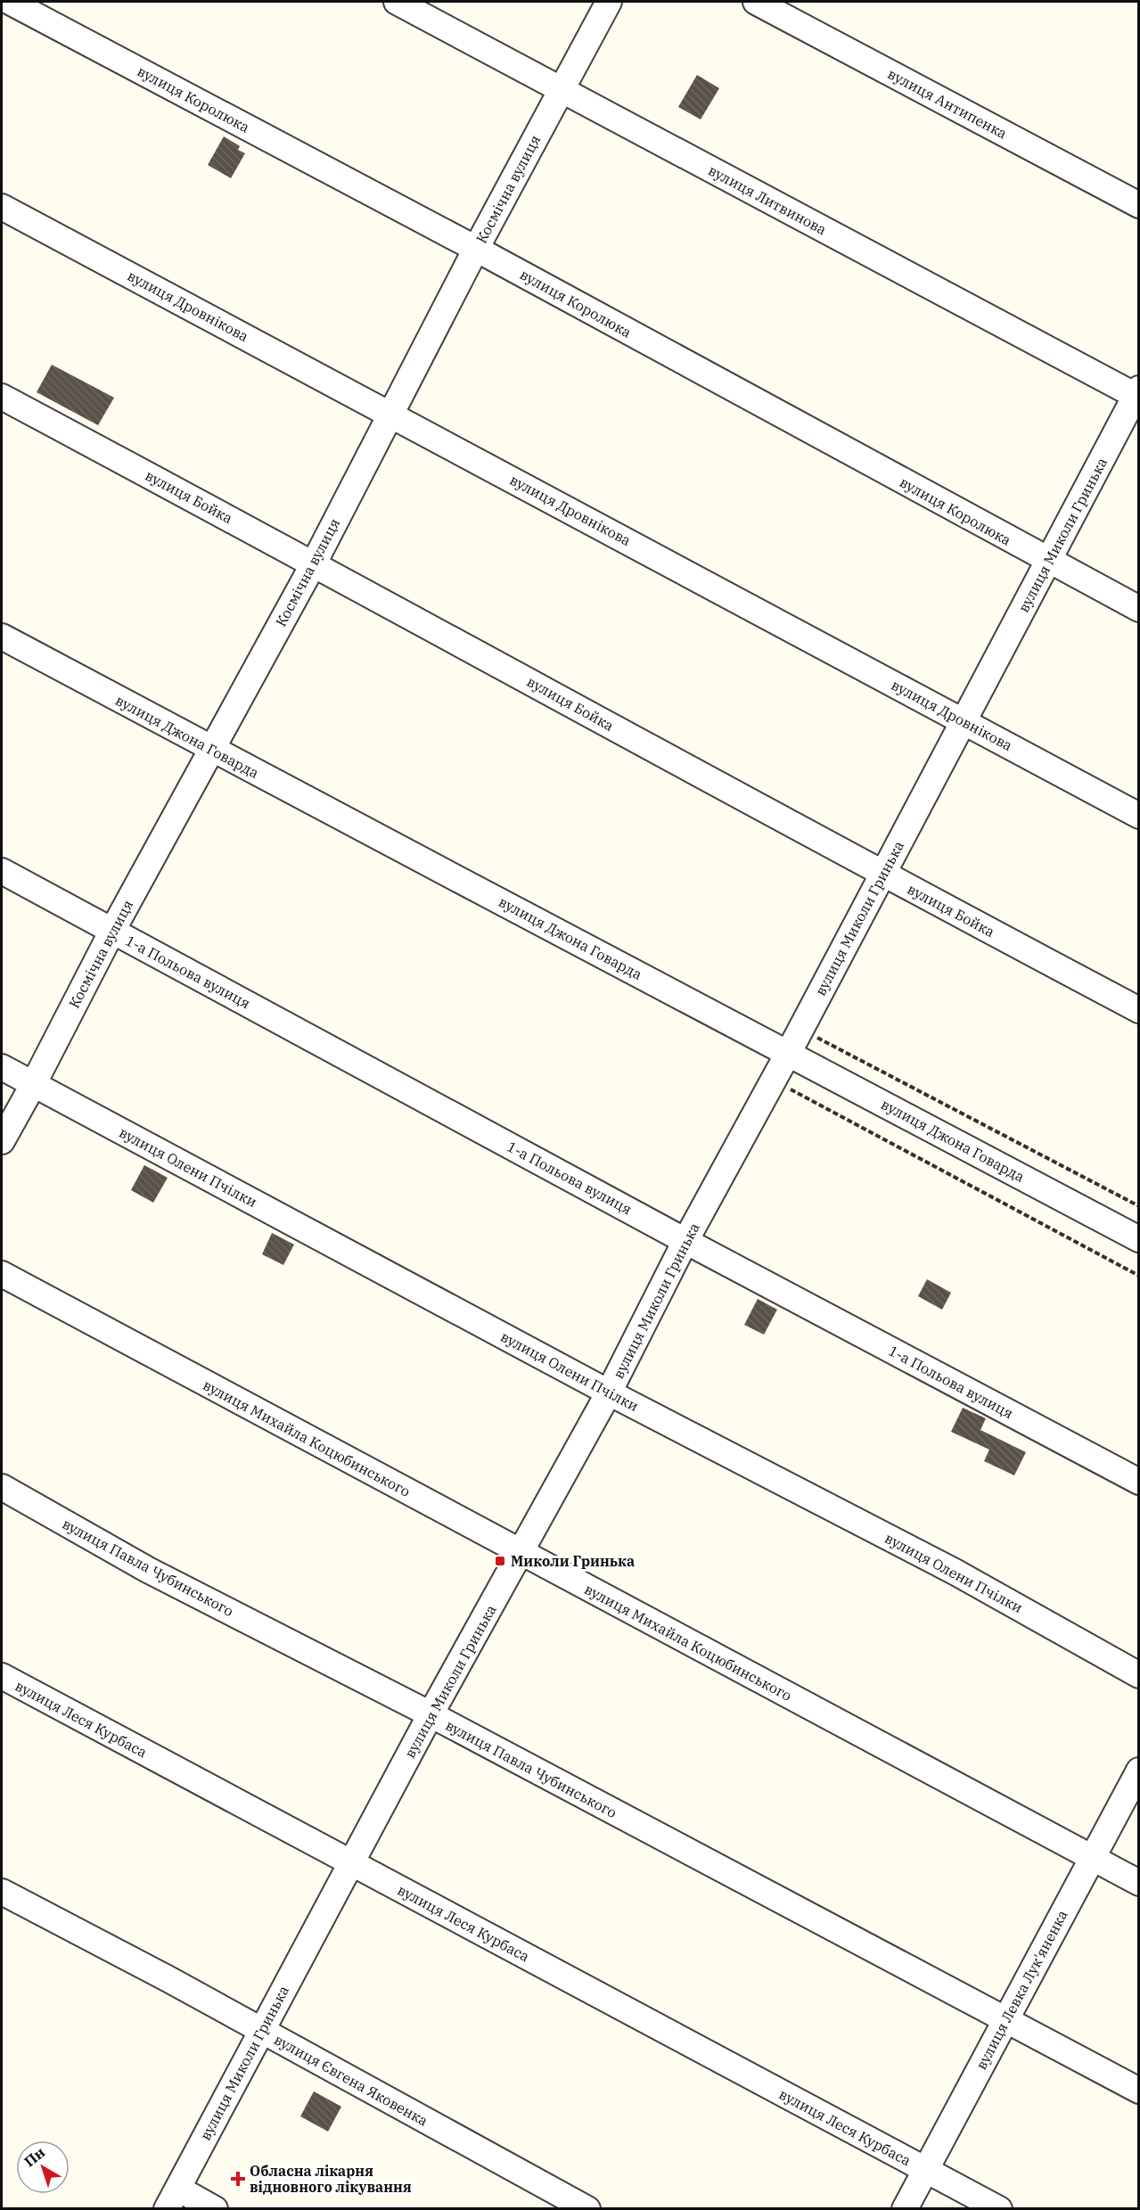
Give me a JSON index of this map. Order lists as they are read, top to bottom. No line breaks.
{"streets":{"street":["вулиця Королюка","вулиця Антипенка","Космічна вулиця","вулиця Литвинова","вулиця Дровнікова","вулиця Бойка","вулиця Миколи Гринька","вулиця Джона Говарда","1-а Польова вулиця","вулиця Олени Пчілки","вулиця Михайла Коцюбинського","вулиця Павла Чубинського","вулиця Леся Курбаса","вулиця Левка Лук'яненка","вулиця Євгена Яковенка"]},"crossings":[["вулиця Королюка","Космічна вулиця"],["вулиця Королюка","вулиця Миколи Гринька"],["Космічна вулиця","вулиця Литвинова"],["Космічна вулиця","вулиця Дровнікова"],["Космічна вулиця","вулиця Бойка"],["Космічна вулиця","вулиця Джона Говарда"],["Космічна вулиця","1-а Польова вулиця"],["Космічна вулиця","вулиця Олени Пчілки"],["вулиця Литвинова","вулиця Миколи Гринька"],["вулиця Дровнікова","вулиця Миколи Гринька"],["вулиця Бойка","вулиця Миколи Гринька"],["вулиця Миколи Гринька","вулиця Джона Говарда"],["вулиця Миколи Гринька","1-а Польова вулиця"],["вулиця Миколи Гринька","вулиця Олени Пчілки"],["вулиця Миколи Гринька","вулиця Михайла Коцюбинського"],["вулиця Миколи Гринька","вулиця Павла Чубинського"],["вулиця Миколи Гринька","вулиця Леся Курбаса"],["вулиця Миколи Гринька","вулиця Євгена Яковенка"],["вулиця Михайла Коцюбинського","вулиця Левка Лук'яненка"],["вулиця Павла Чубинського","вулиця Левка Лук'яненка"],["вулиця Леся Курбаса","вулиця Левка Лук'яненка"]],"places":{"transit":["Миколи Гринька"],"health":["Обласна лікарня відновного лікування"]},"north":"top left"}
